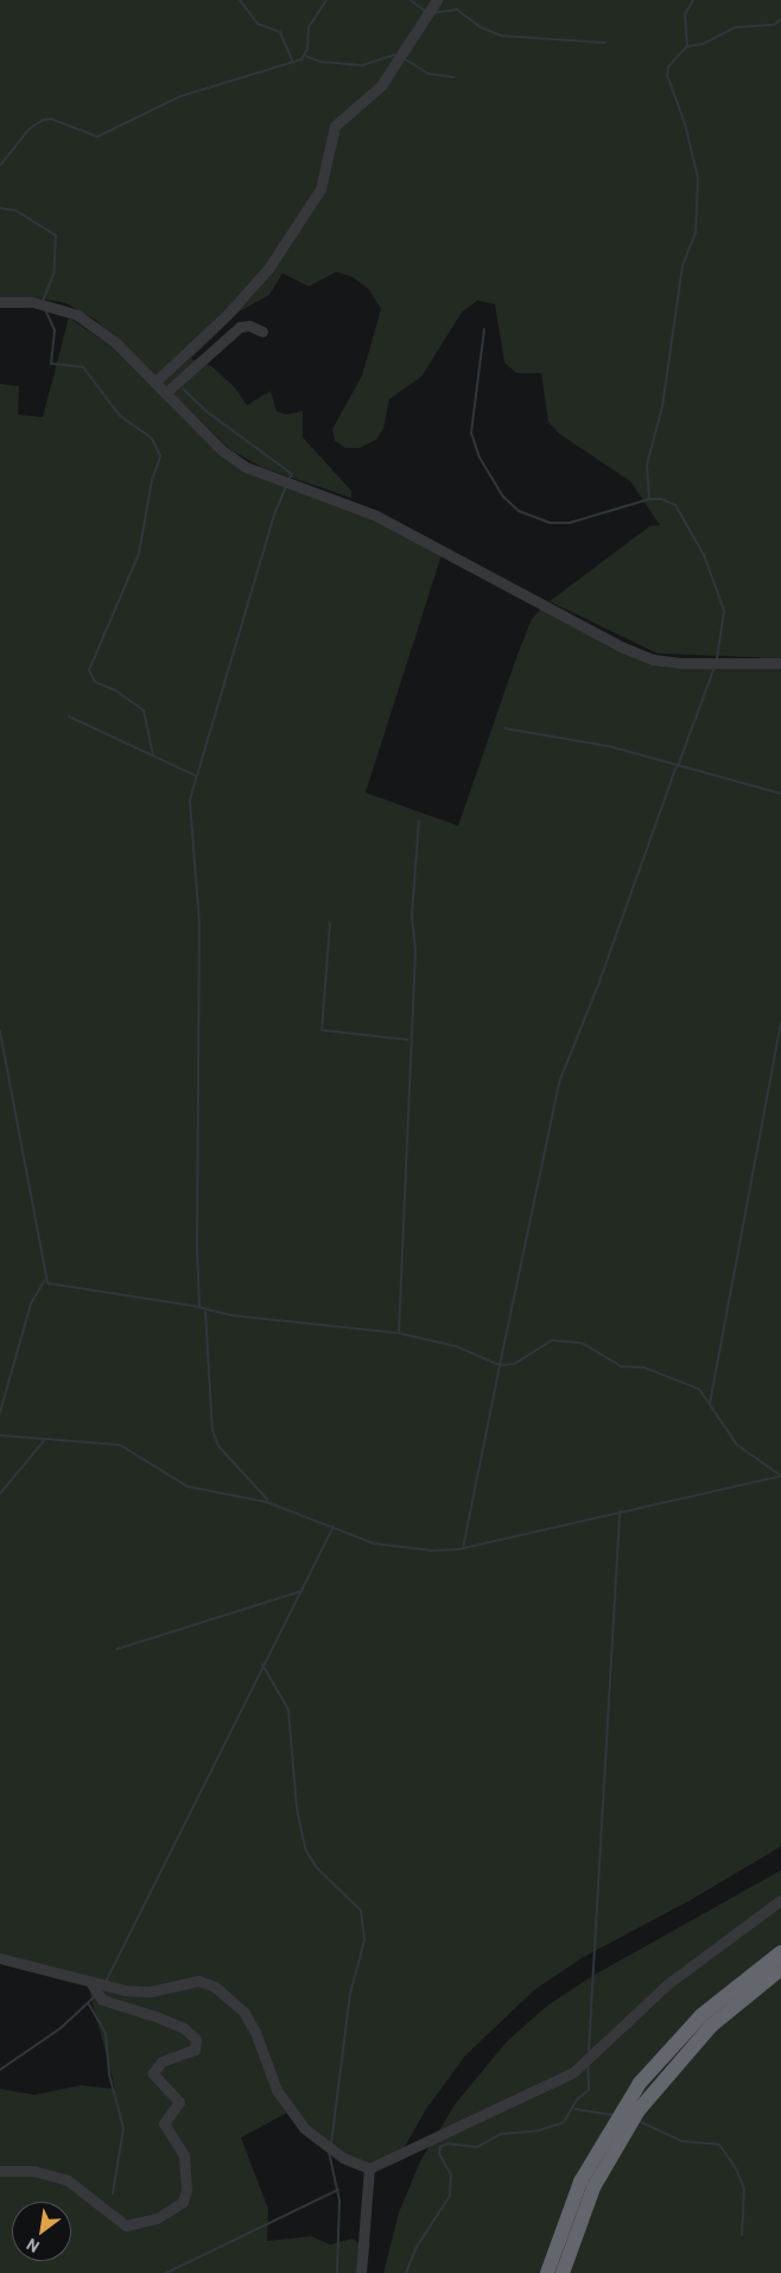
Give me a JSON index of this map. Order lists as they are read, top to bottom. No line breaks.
{"north":"bottom left"}
